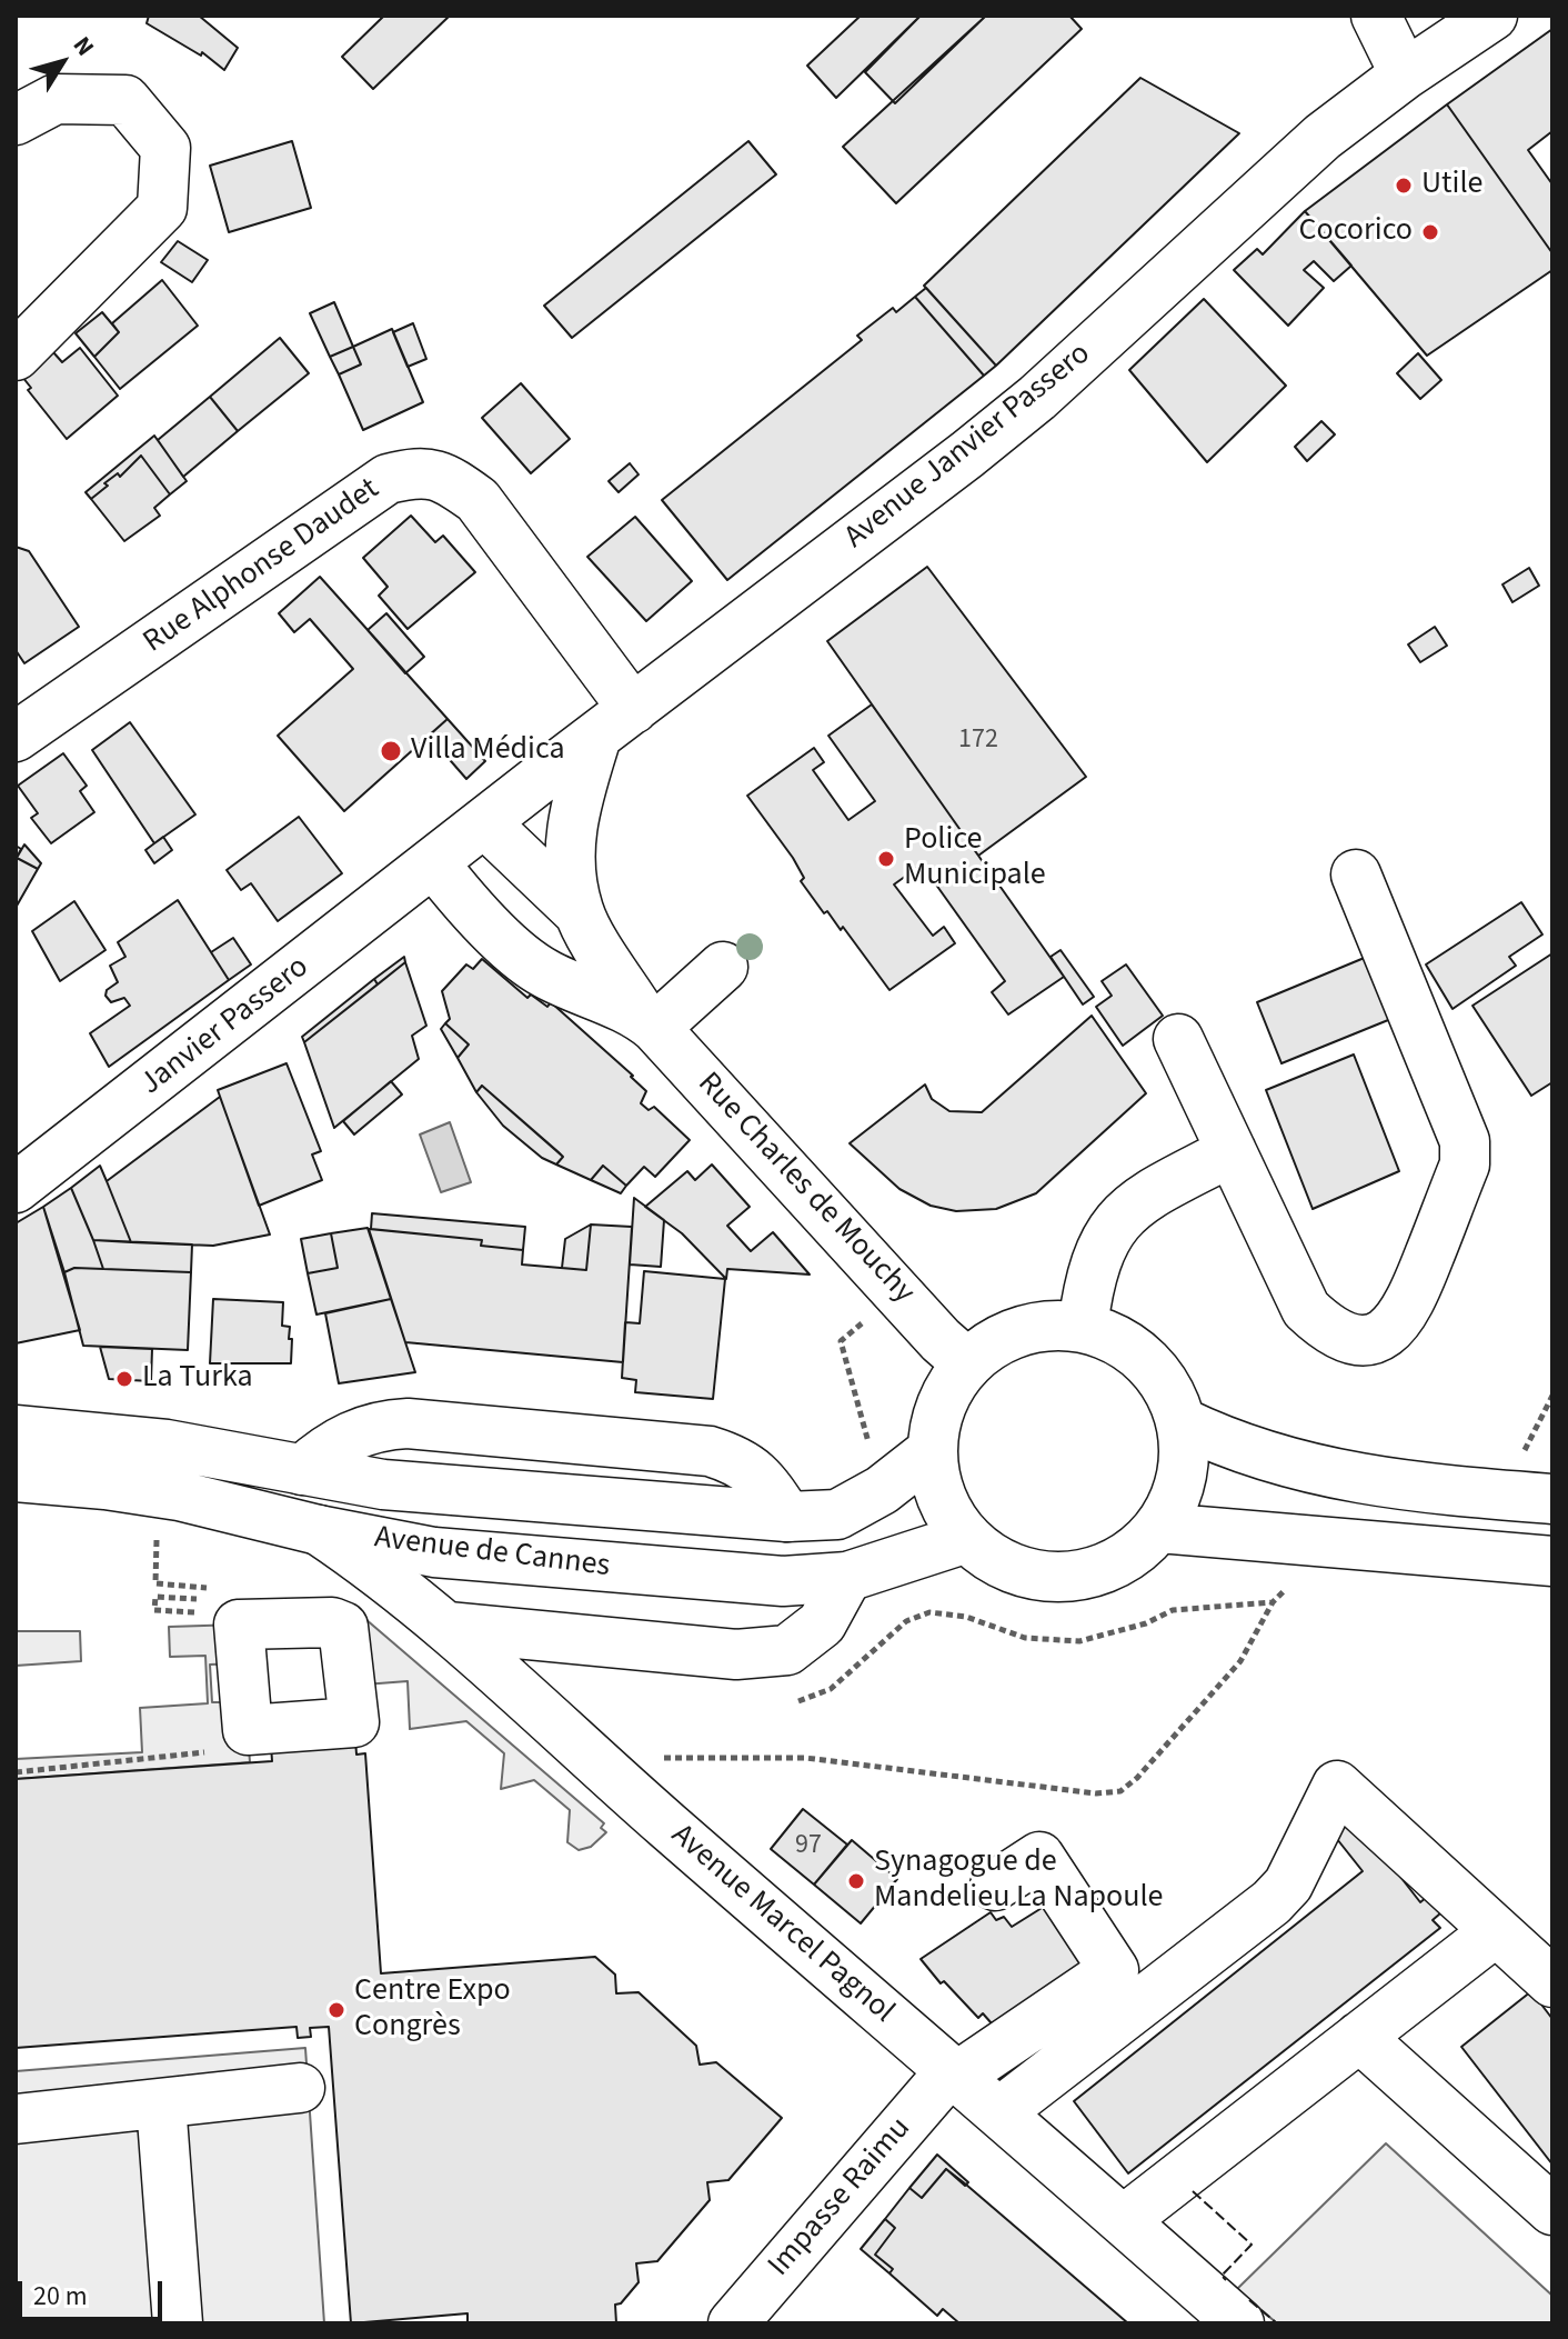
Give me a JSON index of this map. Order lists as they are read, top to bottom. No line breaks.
{"streets":{"street":["Avenue Janvier Passero","Rue Alphonse Daudet","Janvier Passero","Rue Charles de Mouchy","Avenue de Cannes","Avenue Marcel Pagnol","Impasse Raimu"]},"crossings":[["Avenue Janvier Passero","Rue Alphonse Daudet"],["Avenue Janvier Passero","Janvier Passero"],["Avenue Janvier Passero","Rue Charles de Mouchy"],["Rue Alphonse Daudet","Rue Charles de Mouchy"],["Janvier Passero","Rue Charles de Mouchy"],["Rue Charles de Mouchy","Avenue de Cannes"],["Avenue de Cannes","Avenue Marcel Pagnol"],["Avenue Marcel Pagnol","Impasse Raimu"]],"places":["Utile","Cocorico","Villa Médica","Police Municipale","La Turka","Synagogue de Mandelieu La Napoule","Centre Expo Congrès"],"house_numbers":["172","97"],"scale_bar":"20 m","north":"top right"}
